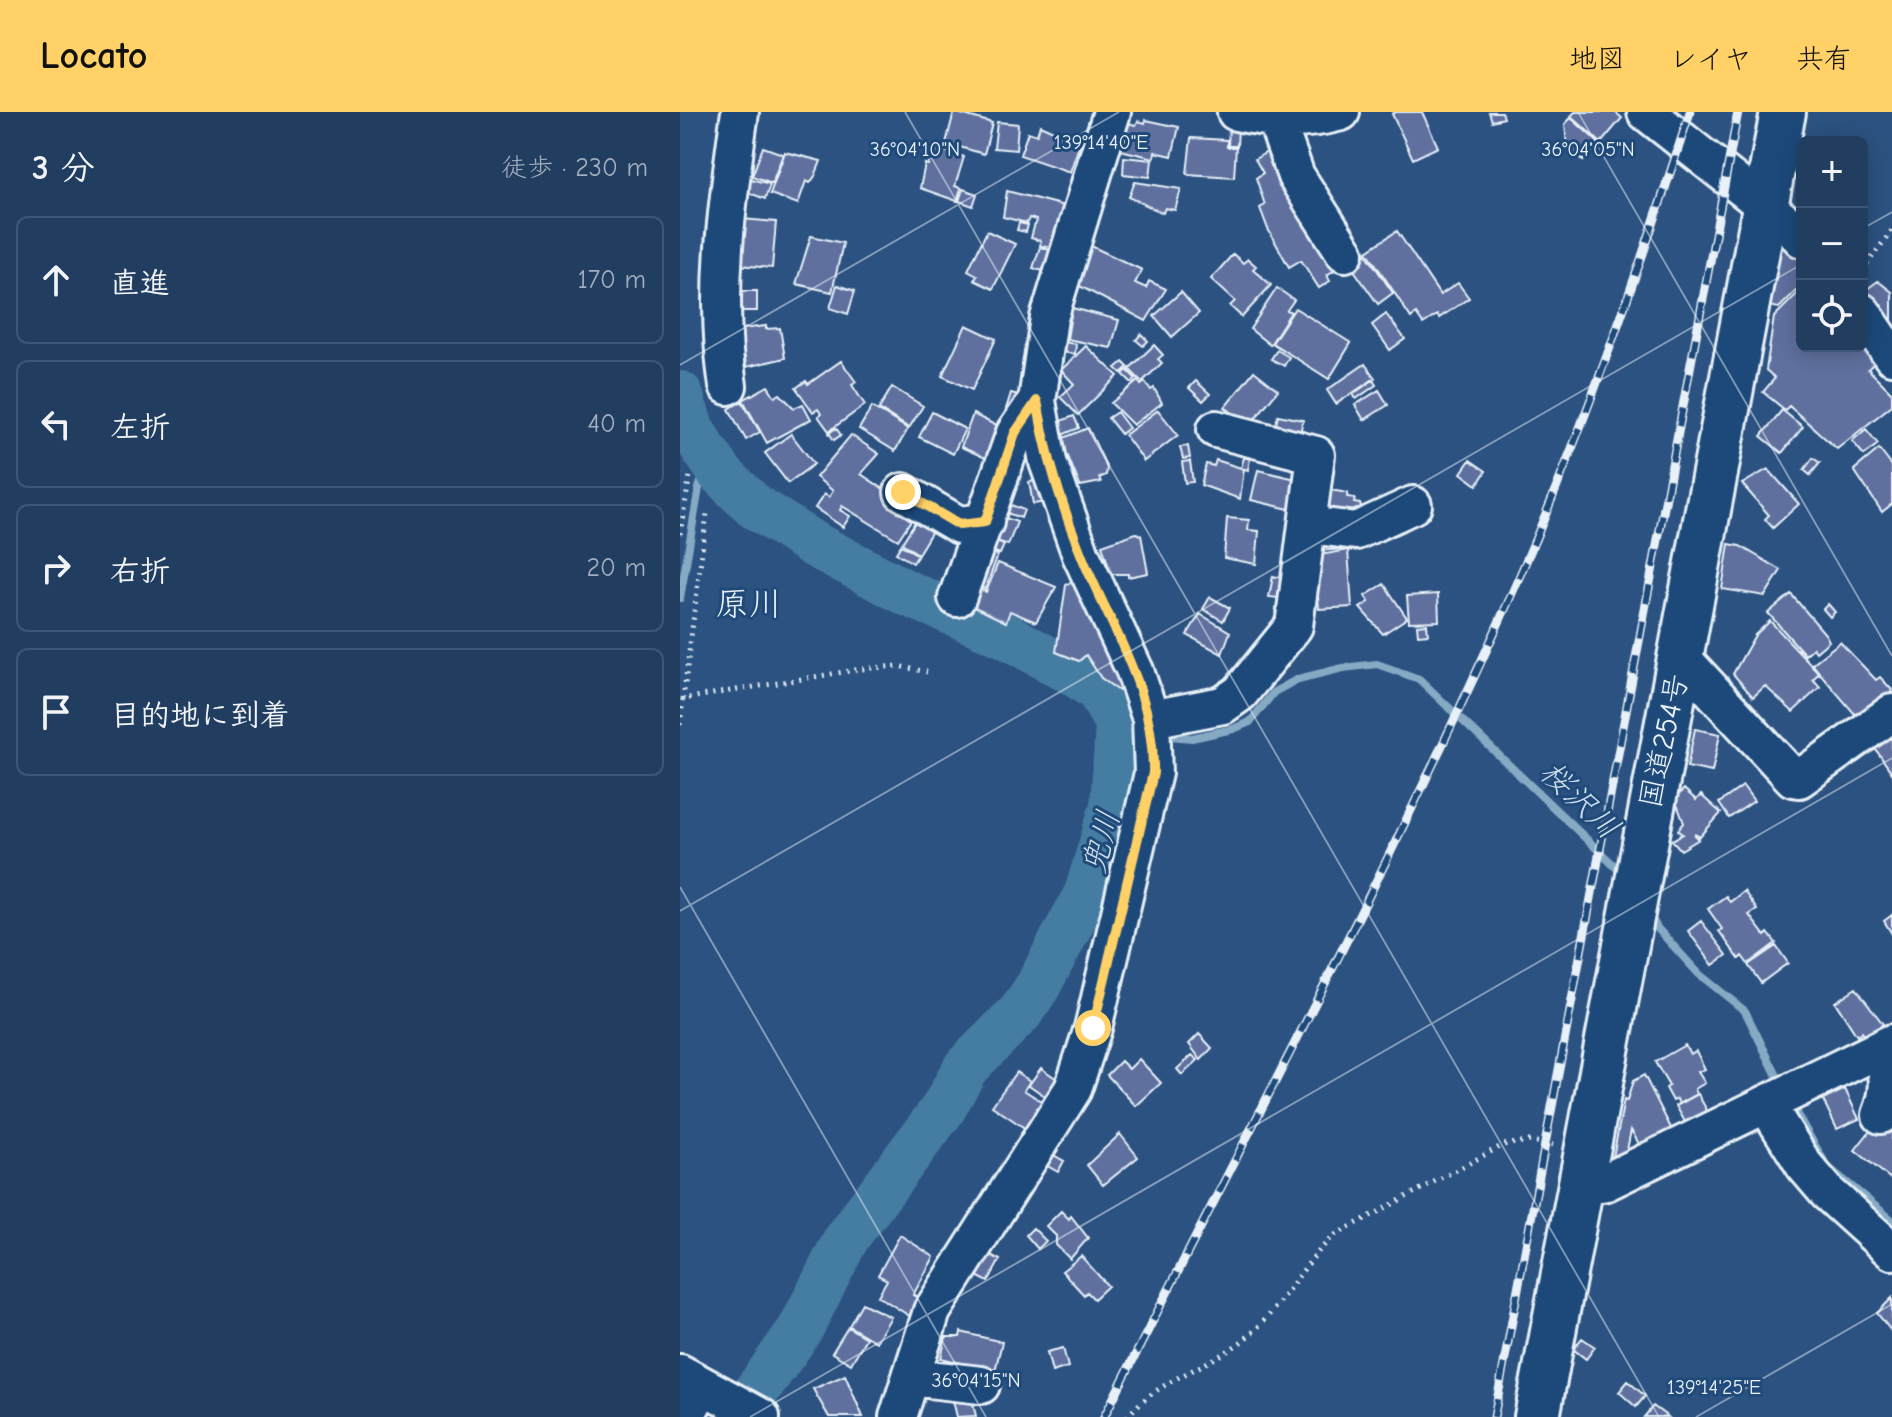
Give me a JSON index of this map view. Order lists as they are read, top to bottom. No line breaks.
{"streets":{"highway":["国道254号"]},"districts":["原川"],"water":["桜沢川","兜川"],"page":{"header":"Locato","nav":["地図","レイヤ","共有"],"heading":["3 分","徒歩 · 230 m"],"map_buttons":["+","−"],"list":[["直進","170 m"],["左折","40 m"],["右折","20 m"],"目的地に到着"]},"coordinates":["139°14'40\"E","36°04'10\"N","36°04'05\"N","36°04'15\"N","139°14'25\"E"]}
